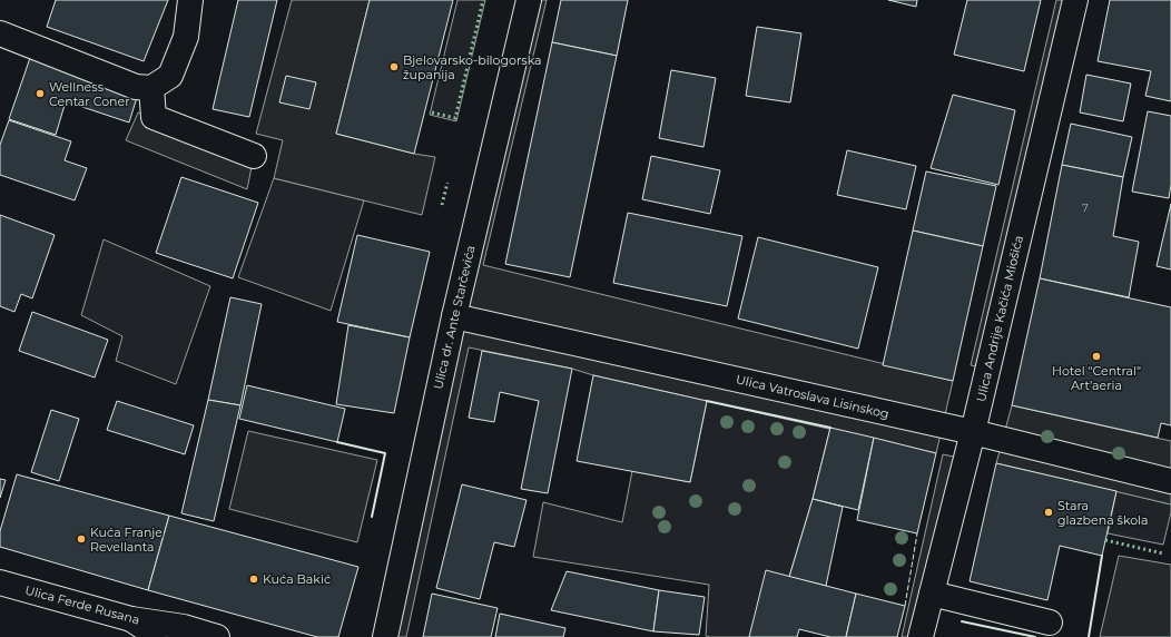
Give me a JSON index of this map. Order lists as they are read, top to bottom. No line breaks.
{"streets":{"street":["Ulica dr. Ante Starčevića","Ulica Andrije Kačića Miošića","Ulica Vatroslava Lisinskog","Ulica Ferde Rusana"]},"crossings":[["Ulica dr. Ante Starčevića","Ulica Vatroslava Lisinskog"],["Ulica Andrije Kačića Miošića","Ulica Vatroslava Lisinskog"]],"places":["Bjelovarsko-bilogorska županija","Wellness Centar Coner","Hotel \"Central\" Art’aeria","Stara glazbena škola","Kuća Franje Revellanta","Kuća Bakić"],"house_numbers":["7"]}
